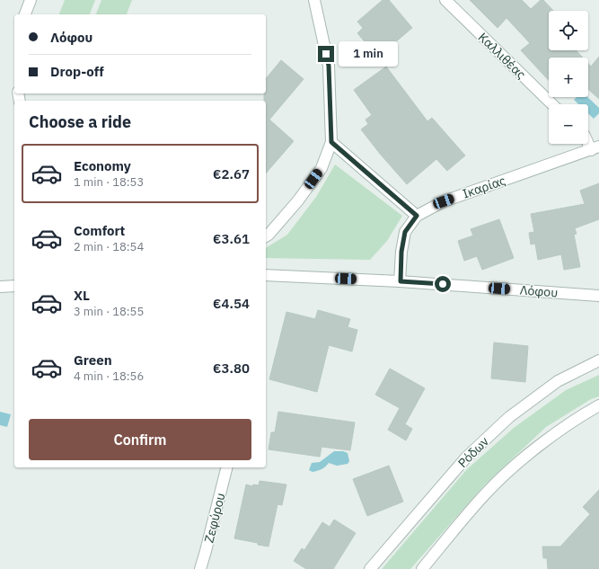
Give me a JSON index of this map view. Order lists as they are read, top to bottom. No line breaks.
{"streets":{"street":["Καλλιθέας","Ικαρίας","Λόφου","Ρόδων","Ζεφύρου"]},"crossings":[["Ικαρίας","Λόφου"]],"page":{"map_buttons":["+","−"],"banner":["Λόφου","Drop-off"],"bubble":"1 min","heading":"Choose a ride","list":[{"name":"Economy","note":"1 min · 18:53","value":"€2.67"},{"name":"Comfort","note":"2 min · 18:54","value":"€3.61"},{"name":"XL","note":"3 min · 18:55","value":"€4.54"},{"name":"Green","note":"4 min · 18:56","value":"€3.80"}],"buttons":"Confirm"}}
